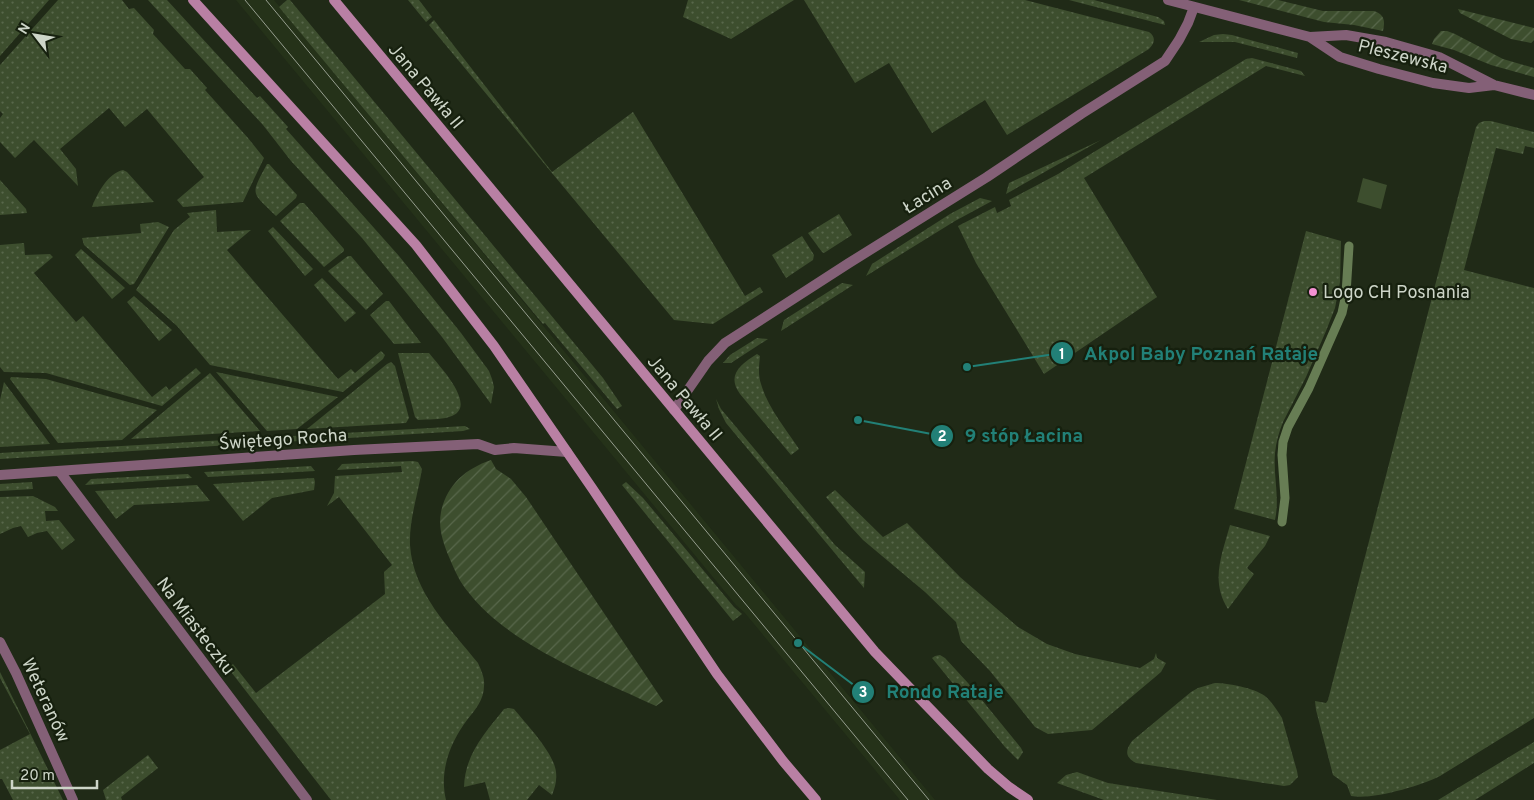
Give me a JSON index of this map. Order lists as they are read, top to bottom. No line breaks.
{"streets":{"main road":["Jana Pawła II"],"street":["Pleszewska","Łacina","Świętego Rocha","Na Miasteczku","Weteranów"]},"crossings":[["Pleszewska","Łacina"],["Jana Pawła II","Łacina"],["Świętego Rocha","Na Miasteczku"]],"places":["Logo CH Posnania","Akpol Baby Poznań Rataje","9 stóp Łacina","Rondo Rataje"],"scale_bar":"20 m","north":"top left"}
